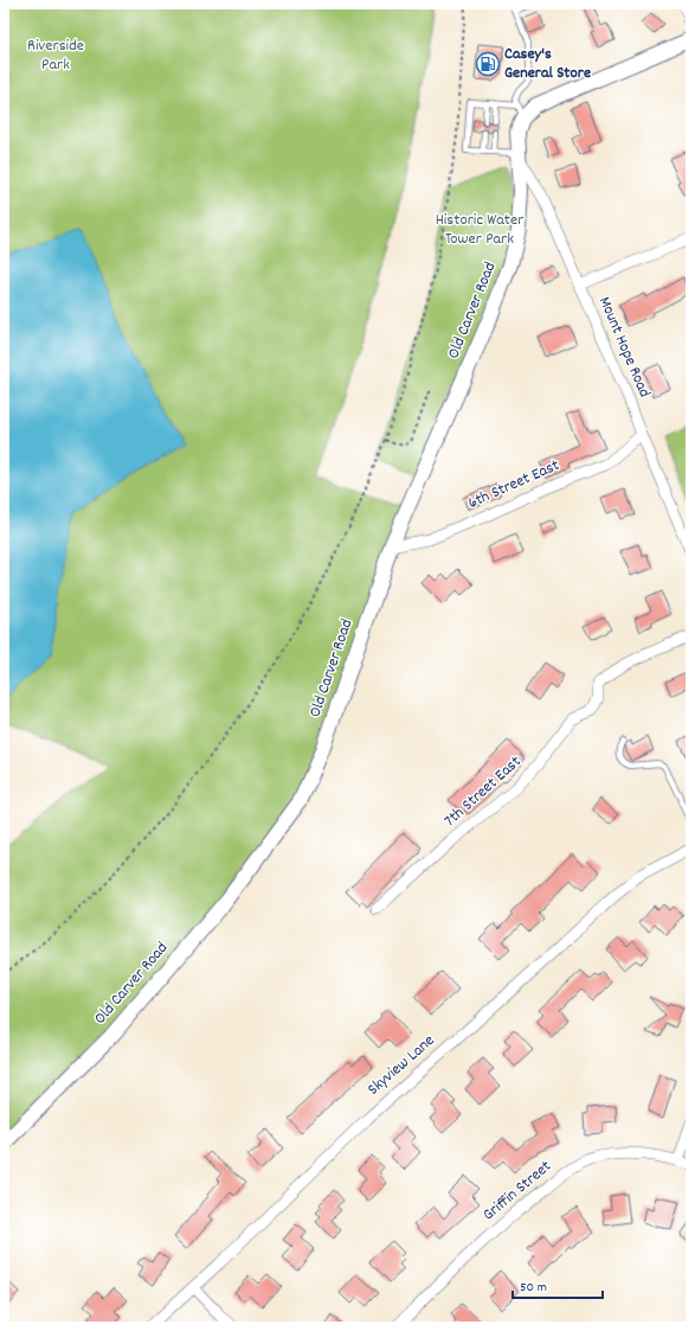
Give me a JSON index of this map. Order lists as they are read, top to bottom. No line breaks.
{"streets":{"street":["Old Carver Road","Mount Hope Road","6th Street East","7th Street East","Skyview Lane","Griffin Street"]},"crossings":[["Old Carver Road","Mount Hope Road"],["Old Carver Road","6th Street East"],["Mount Hope Road","6th Street East"]],"parks":["Riverside Park","Historic Water Tower Park"],"places":{"fuel station":["Casey's General Store"]},"scale_bar":"50 m"}
